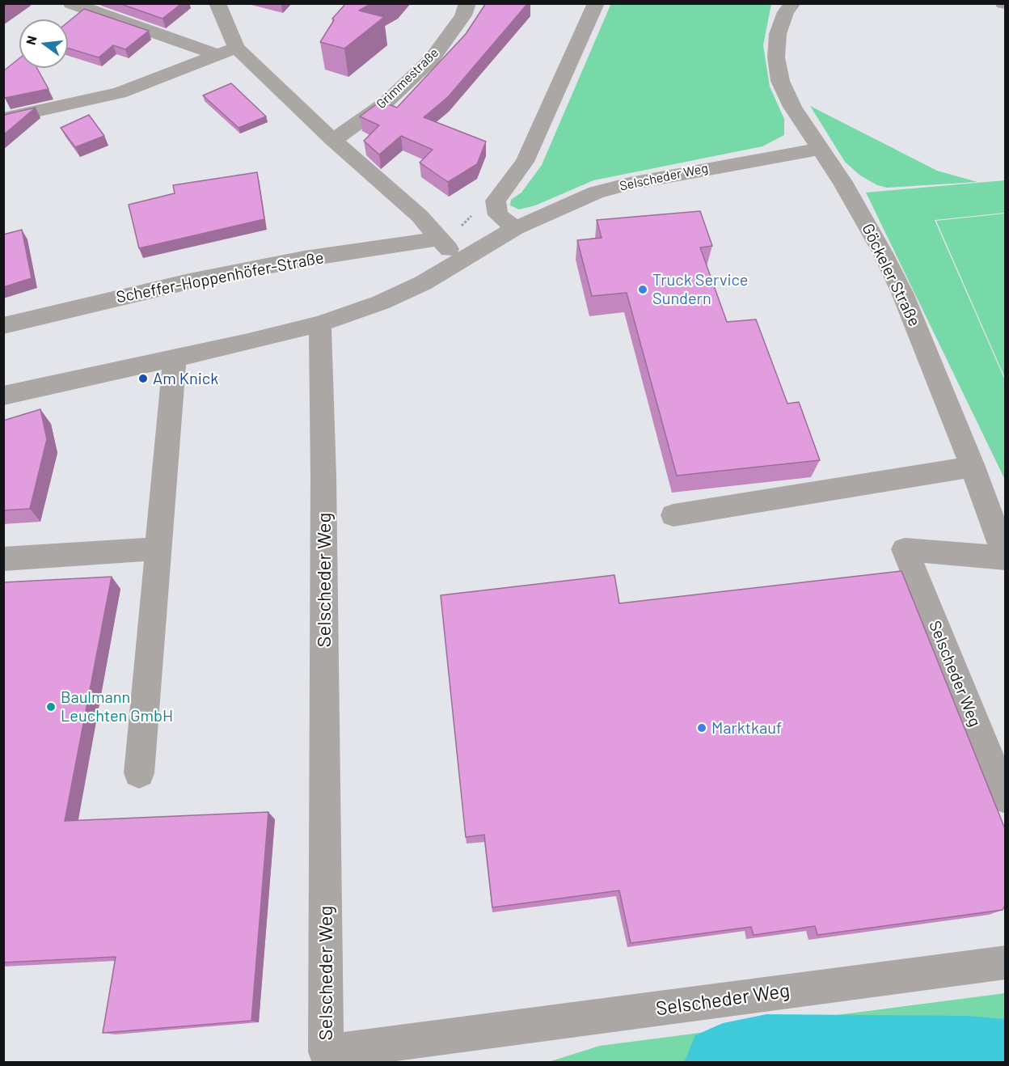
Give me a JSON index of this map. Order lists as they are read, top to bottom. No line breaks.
{"streets":{"street":["Grimmestraße","Selscheder Weg","Göckeler Straße","Scheffer-Hoppenhöfer-Straße"]},"crossings":[["Selscheder Weg","Göckeler Straße"]],"places":["Truck Service Sundern","Am Knick","Baulmann Leuchten GmbH","Marktkauf"],"north":"left"}
